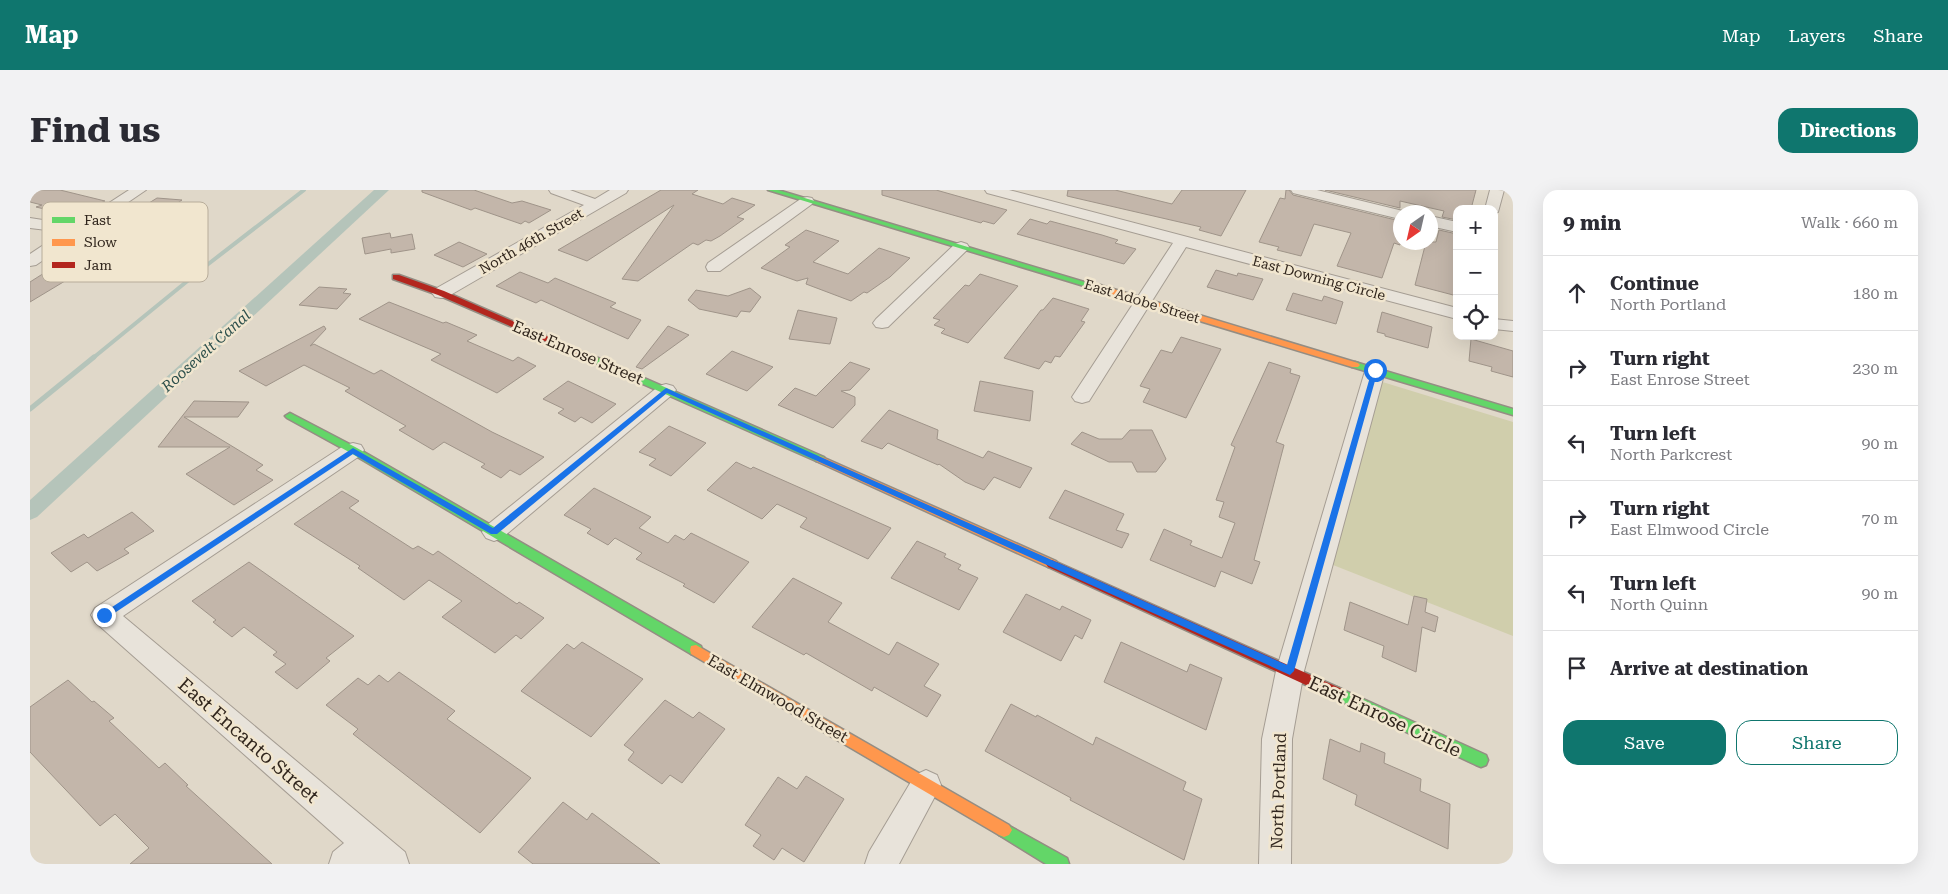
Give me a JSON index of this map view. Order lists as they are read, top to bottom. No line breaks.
{"streets":{"street":["North 46th Street","East Downing Circle","East Adobe Street","East Enrose Street","East Elmwood Street","East Enrose Circle","East Encanto Street","North Portland"]},"crossings":[["North 46th Street","East Enrose Street"],["East Adobe Street","North Portland"],["East Enrose Street","East Enrose Circle"],["East Enrose Street","North Portland"],["East Elmwood Street","East Encanto Street"],["East Enrose Circle","North Portland"]],"water":["Roosevelt Canal"],"legend":["Fast","Slow","Jam"],"north":"bottom left","page":{"header":"Map","nav":["Map","Layers","Share"],"buttons":["Directions",["Save","Share"]],"title":"Find us","heading":["9 min","Walk · 660 m"],"map_buttons":["+","−"],"list":[["Continue","North Portland","180 m"],["Turn right","East Enrose Street","230 m"],["Turn left","North Parkcrest","90 m"],["Turn right","East Elmwood Circle","70 m"],["Turn left","North Quinn","90 m"],"Arrive at destination"]}}
